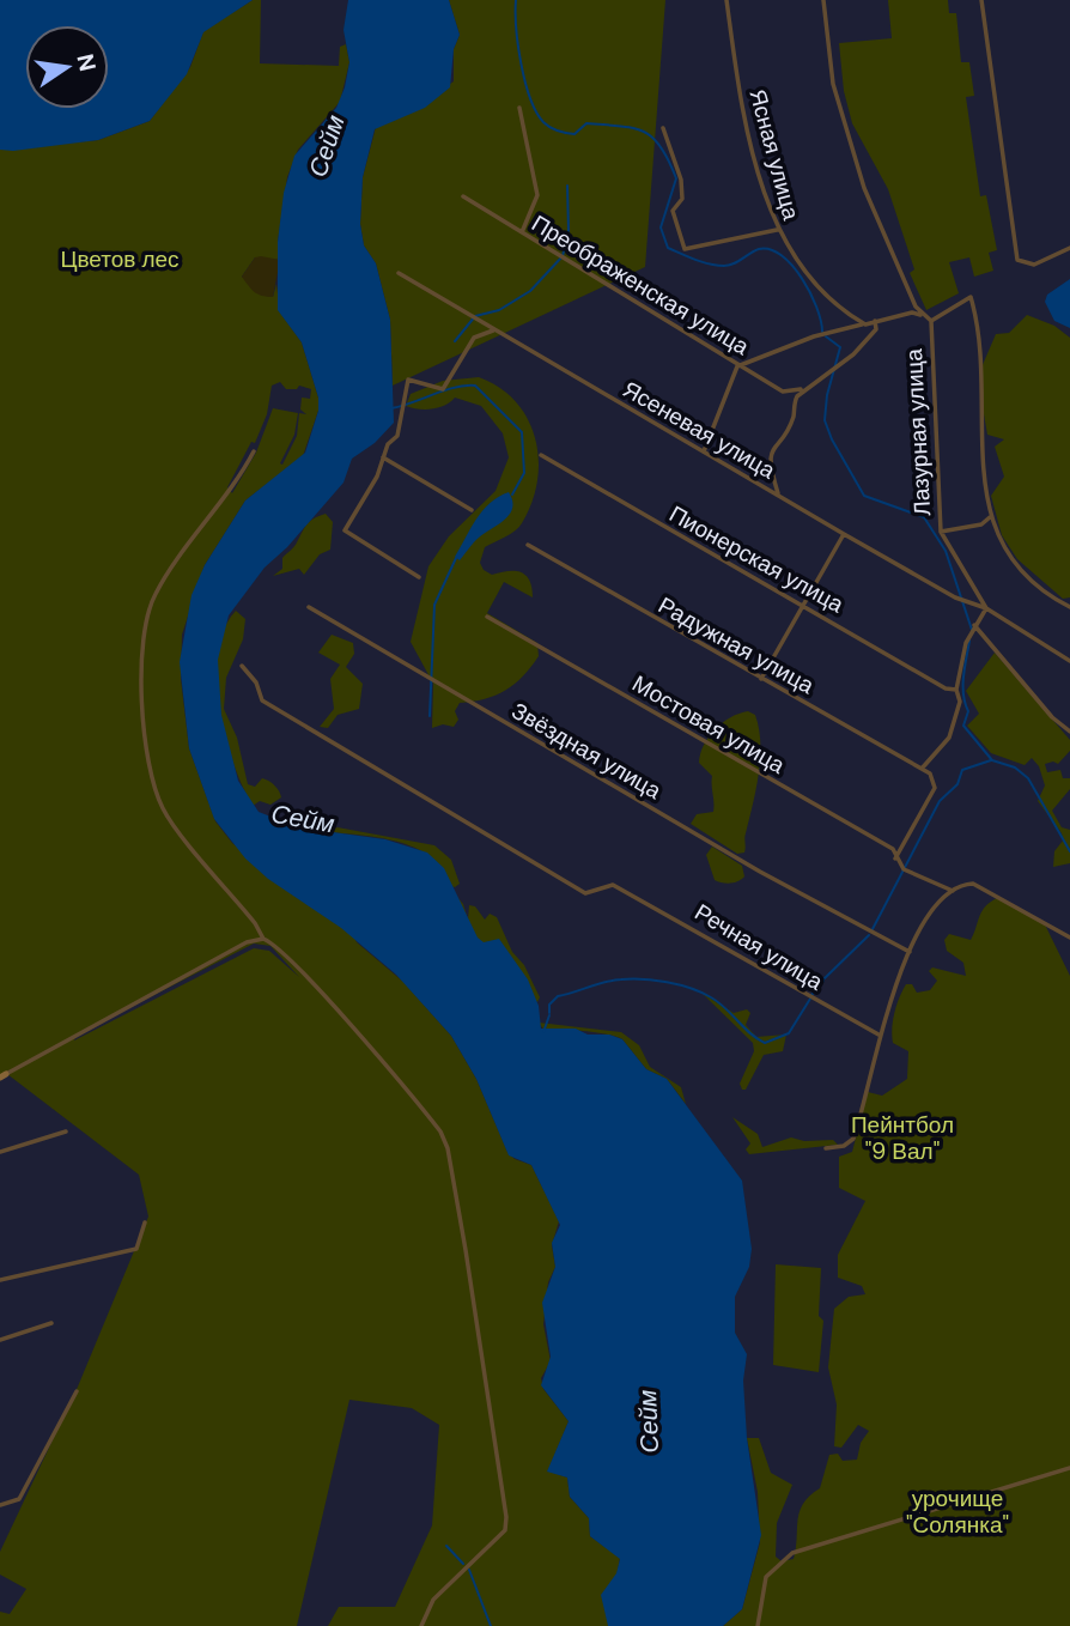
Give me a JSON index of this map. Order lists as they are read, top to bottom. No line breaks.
{"streets":{"street":["Ясная улица","Преображенская улица","Ясеневая улица","Лазурная улица","Пионерская улица","Радужная улица","Мостовая улица","Звёздная улица","Речная улица"]},"crossings":[["Радужная улица","Мостовая улица"]],"water":["Сейм"],"parks":["Цветов лес","Пейнтбол \"9 Вал\"","урочище \"Солянка\""],"north":"right"}
